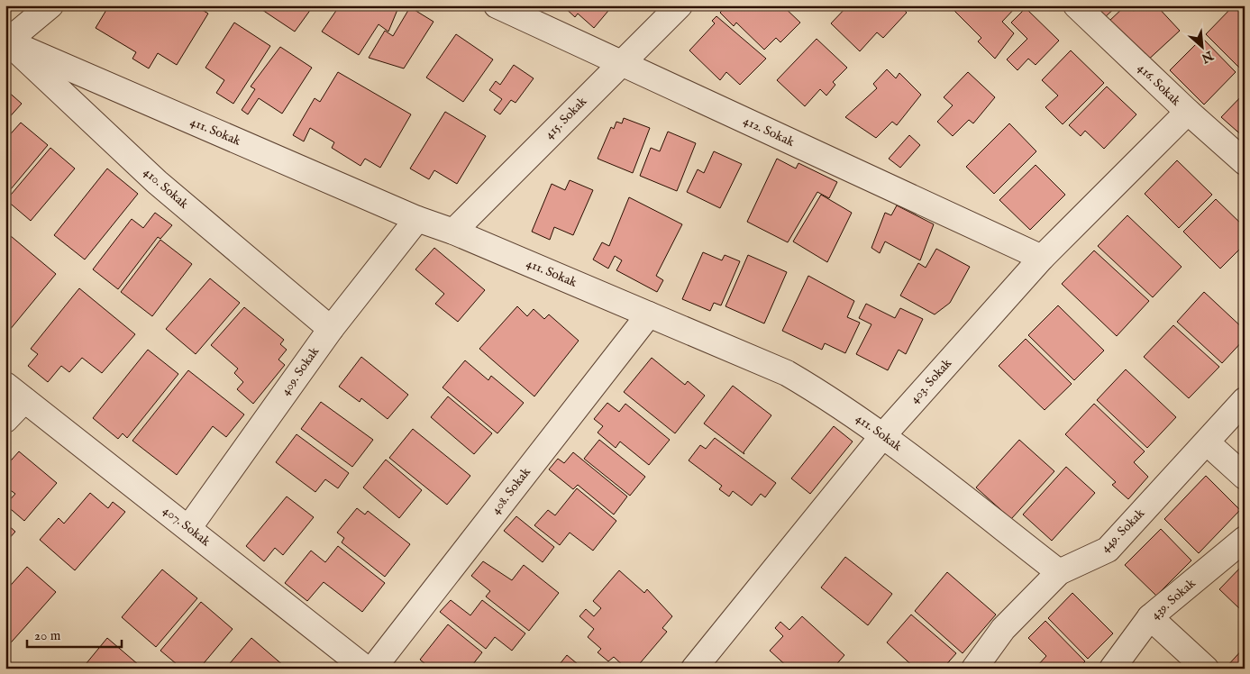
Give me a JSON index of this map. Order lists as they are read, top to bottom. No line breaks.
{"streets":{"street":["416. Sokak","415. Sokak","411. Sokak","412. Sokak","410. Sokak","409. Sokak","403. Sokak","408. Sokak","407. Sokak","449. Sokak","439. Sokak"]},"crossings":[["416. Sokak","403. Sokak"],["415. Sokak","411. Sokak"],["415. Sokak","412. Sokak"],["411. Sokak","410. Sokak"],["411. Sokak","409. Sokak"],["411. Sokak","403. Sokak"],["411. Sokak","408. Sokak"],["411. Sokak","449. Sokak"],["412. Sokak","403. Sokak"],["410. Sokak","409. Sokak"],["409. Sokak","407. Sokak"]],"scale_bar":"20 m","north":"bottom right"}
